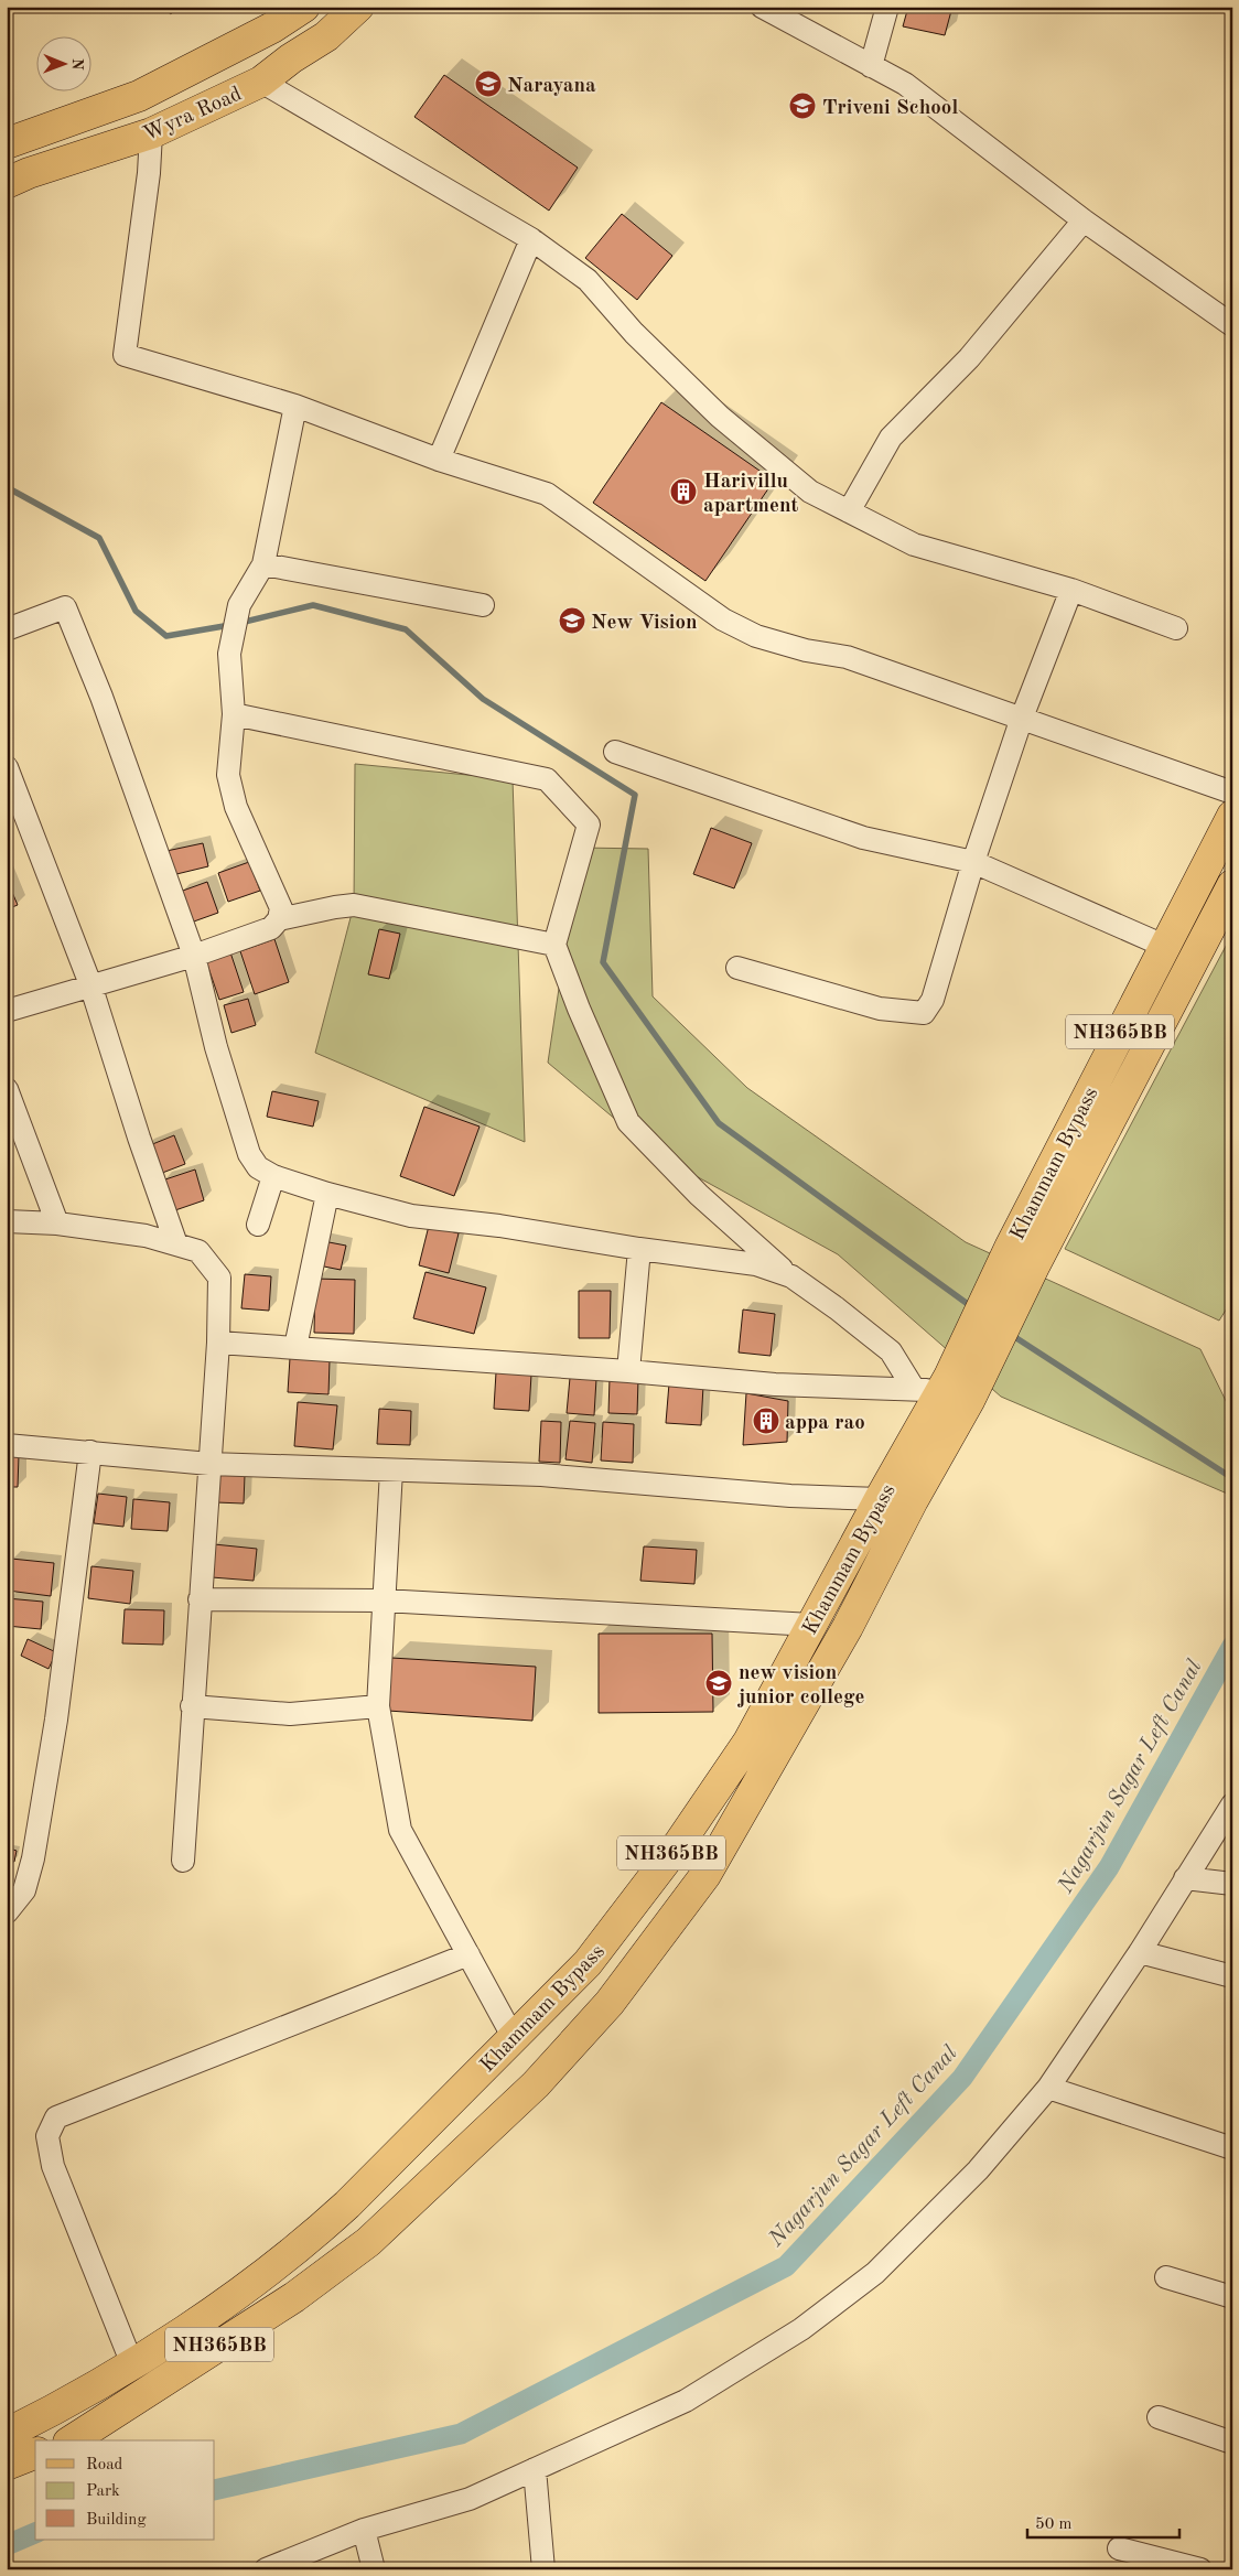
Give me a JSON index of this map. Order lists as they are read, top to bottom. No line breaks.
{"streets":{"main road":["Wyra Road","NH365BB","Khammam Bypass"]},"water":["Nagarjun Sagar Left Canal"],"places":{"school or university":["Narayana","Triveni School","New Vision","new vision junior college"],"building":["Harivillu apartment","appa rao"]},"legend":["Road","Park","Building"],"scale_bar":"50 m","north":"right"}
